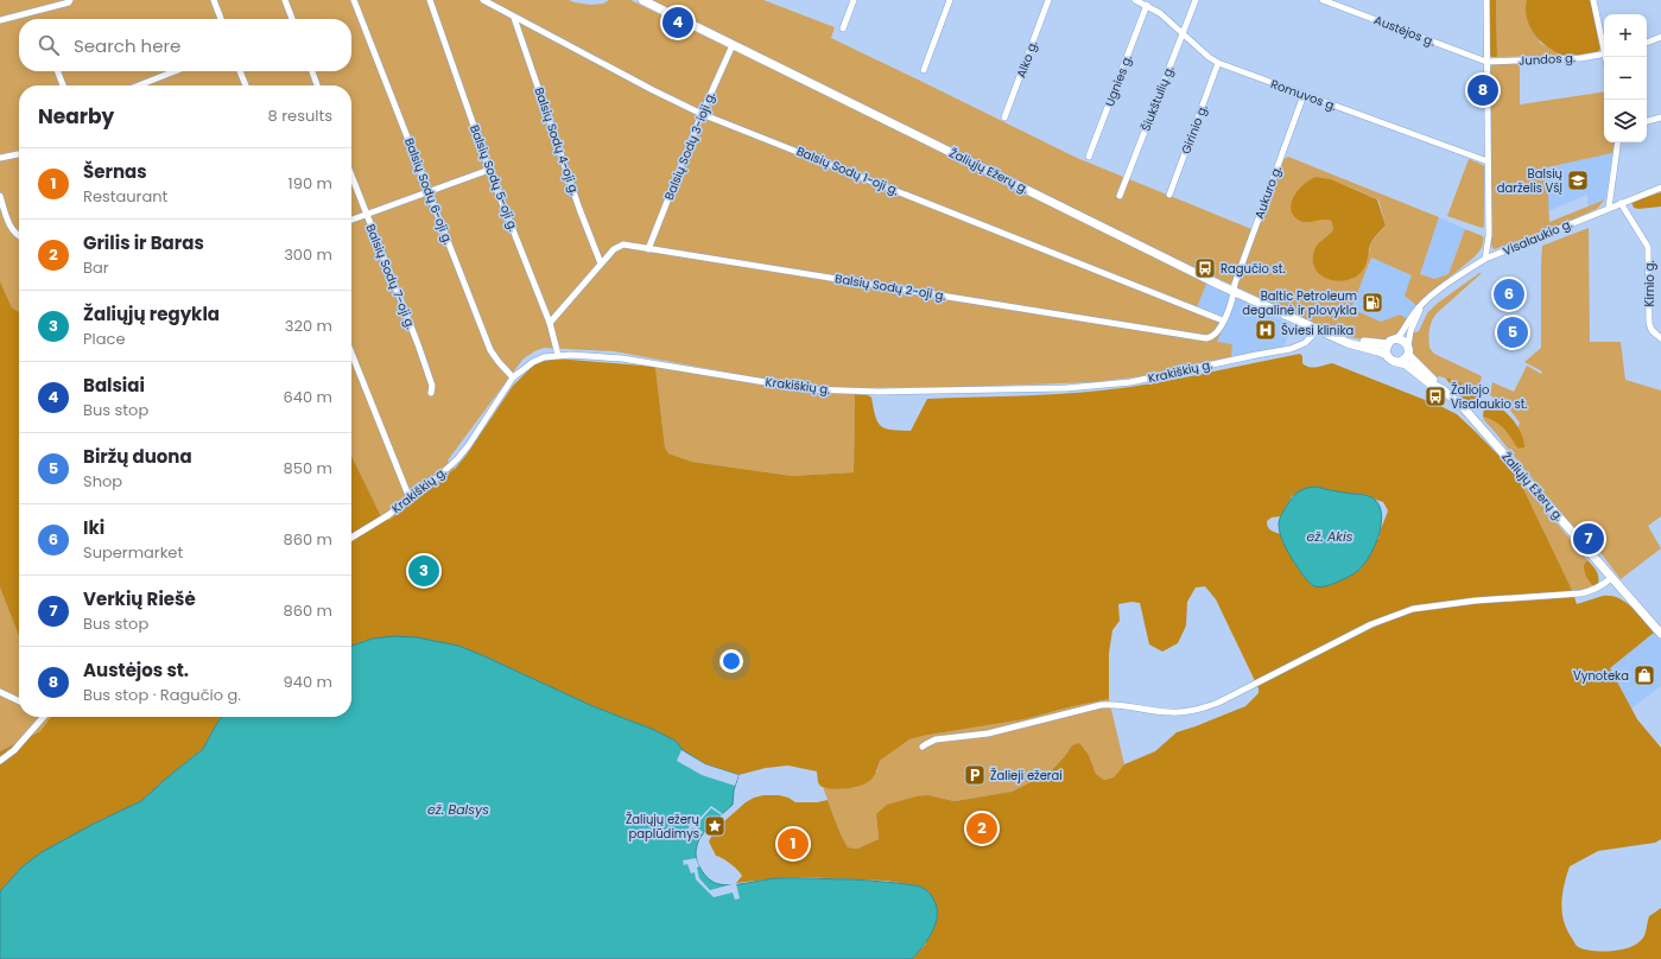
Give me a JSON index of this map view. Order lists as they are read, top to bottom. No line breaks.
{"streets":{"main road":["Žaliųjų Ežerų g."],"street":["Austėjos g.","Alko g.","Jundos g.","Ugnies g.","Romuvos g.","Šiukštulių g.","Girinio g.","Balsių Sodų 4-oji g.","Balsių Sodų 3-ioji g.","Balsių Sodų 1-oji g.","Balsių Sodų 5-oji g.","Balsių Sodų 6-oji g.","Aukuro g.","Visalaukio g.","Balsių Sodų 7-oji g.","Kirnio g.","Balsių Sodų 2-oji g.","Krakiškių g."]},"crossings":[["Austėjos g.","Jundos g."],["Ugnies g.","Romuvos g."],["Romuvos g.","Šiukštulių g."],["Romuvos g.","Girinio g."],["Romuvos g.","Aukuro g."],["Balsių Sodų 4-oji g.","Balsių Sodų 1-oji g."],["Balsių Sodų 4-oji g.","Balsių Sodų 2-oji g."],["Balsių Sodų 3-ioji g.","Balsių Sodų 1-oji g."],["Balsių Sodų 3-ioji g.","Žaliųjų Ežerų g."],["Balsių Sodų 3-ioji g.","Balsių Sodų 2-oji g."],["Balsių Sodų 1-oji g.","Balsių Sodų 2-oji g."],["Žaliųjų Ežerų g.","Aukuro g."],["Žaliųjų Ežerų g.","Visalaukio g."],["Žaliųjų Ežerų g.","Balsių Sodų 2-oji g."],["Žaliųjų Ežerų g.","Krakiškių g."],["Balsių Sodų 5-oji g.","Balsių Sodų 2-oji g."],["Balsių Sodų 5-oji g.","Krakiškių g."],["Balsių Sodų 6-oji g.","Krakiškių g."],["Aukuro g.","Balsių Sodų 2-oji g."],["Visalaukio g.","Kirnio g."]],"water":["ež. Akis","ež. Balsys"],"places":{"school or university":["Balsių darželis VšĮ"],"bus stop":["Ragučio st.","Žaliojo Visalaukio st."],"fuel station":["Baltic Petroleum degalinė ir plovykla"],"hospital":["Šviesi klinika"],"shop":["Vynoteka"],"parking":["Žalieji ežerai"],"place":["Žaliųjų ežerų paplūdimys"]},"page":{"pins":["4","8","6","5","7","3","2","1"],"map_buttons":["+","−"],"search":"Search here","heading":["Nearby","8 results"],"list":[{"mark":"1","name":"Šernas","note":"Restaurant","value":"190 m"},{"mark":"2","name":"Grilis ir Baras","note":"Bar","value":"300 m"},{"mark":"3","name":"Žaliųjų regykla","note":"Place","value":"320 m"},{"mark":"4","name":"Balsiai","note":"Bus stop","value":"640 m"},{"mark":"5","name":"Biržų duona","note":"Shop","value":"850 m"},{"mark":"6","name":"Iki","note":"Supermarket","value":"860 m"},{"mark":"7","name":"Verkių Riešė","note":"Bus stop","value":"860 m"},{"mark":"8","name":"Austėjos st.","note":"Bus stop · Ragučio g.","value":"940 m"}]}}
